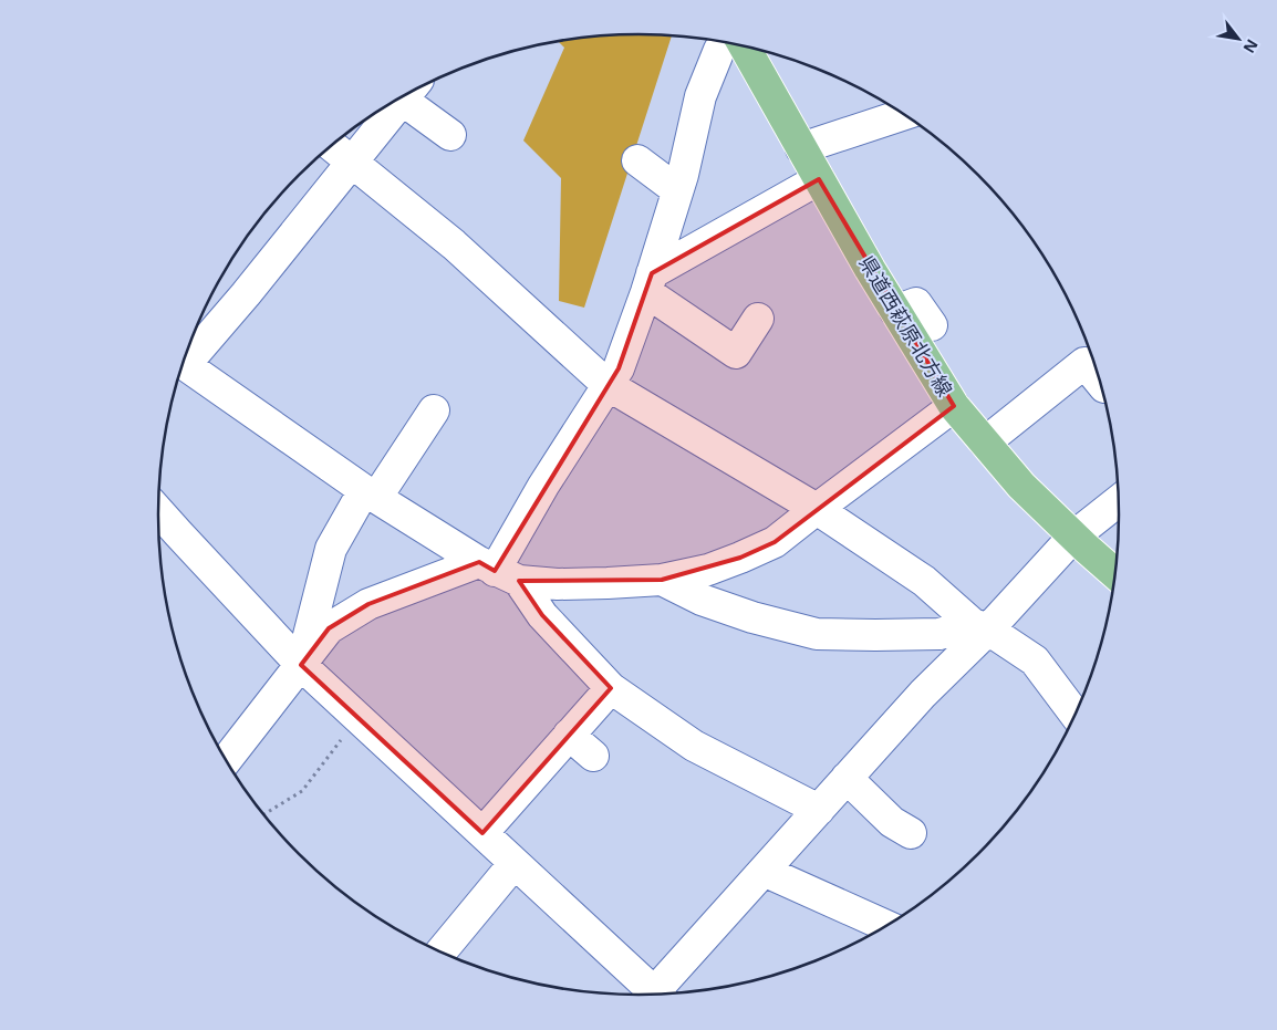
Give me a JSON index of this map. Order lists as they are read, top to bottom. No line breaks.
{"streets":{"main road":["県道西萩原北方線"]},"north":"bottom right"}
